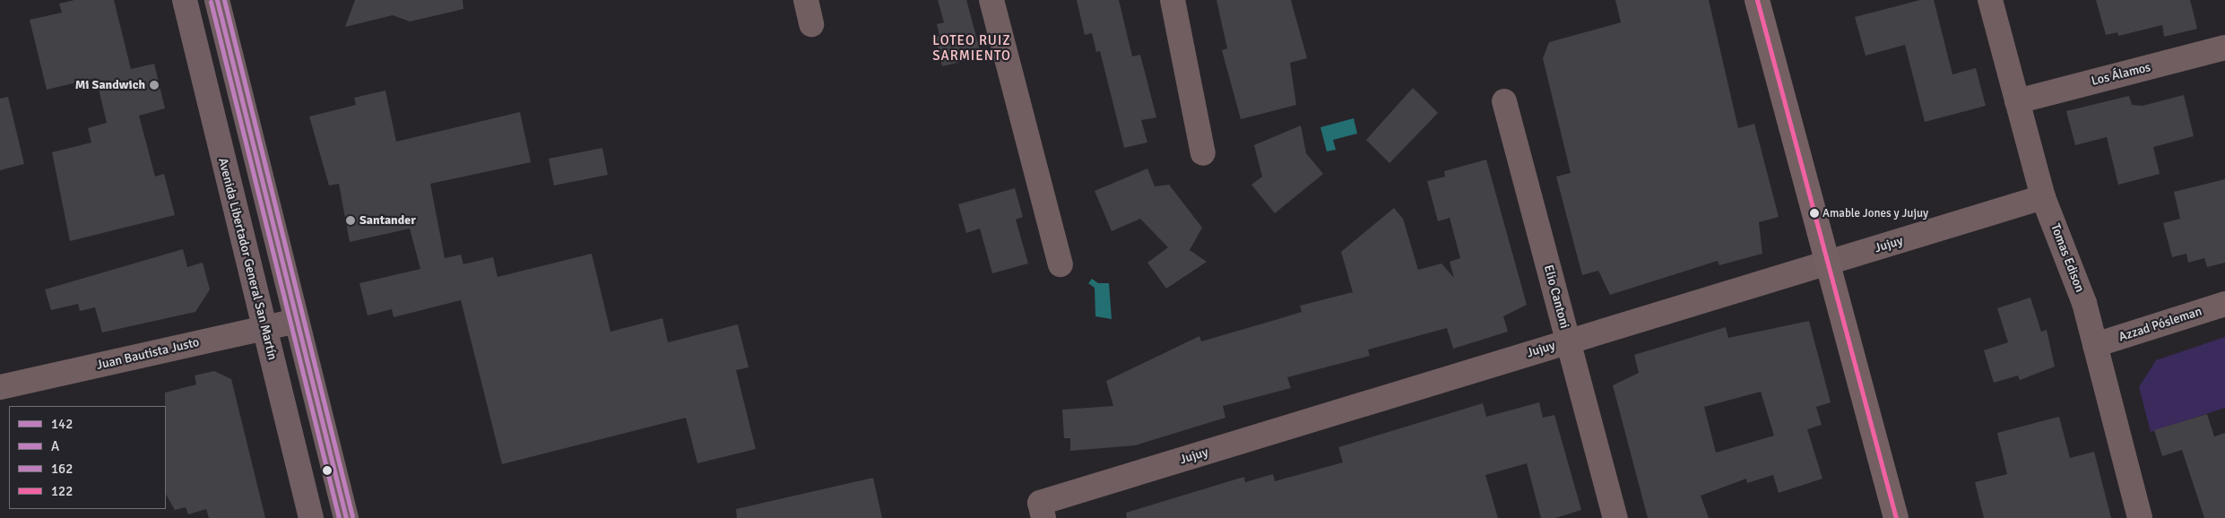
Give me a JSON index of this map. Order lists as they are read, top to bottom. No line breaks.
{"streets":{"main road":["Avenida Libertador General San Martín"],"street":["Los Álamos","Jujuy","Tomas Edison","Elio Cantoni","Azzad Pósleman","Juan Bautista Justo"]},"crossings":[["Los Álamos","Tomas Edison"],["Jujuy","Tomas Edison"],["Jujuy","Elio Cantoni"],["Tomas Edison","Azzad Pósleman"],["Avenida Libertador General San Martín","Juan Bautista Justo"]],"districts":["LOTEO RUIZ SARMIENTO"],"places":["Mi Sandwich","Amable Jones y Jujuy","Santander"],"lines":["transit line 142","transit line 162","transit line 122","transit line A"],"legend":["142","A","162","122"]}
